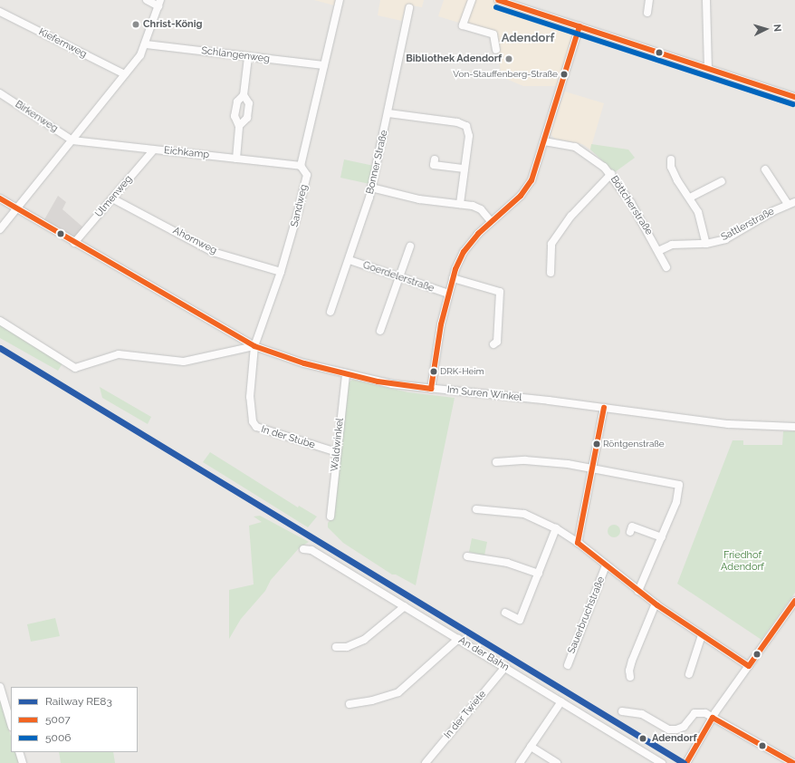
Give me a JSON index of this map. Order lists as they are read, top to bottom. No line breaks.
{"streets":{"street":["Kiefernweg","Schlangenweg","Birkenweg","Eichkamp","Bonner Straße","Ulmenweg","Sandweg","Böttcherstraße","Sattlerstraße","Ahornweg","Goerdelerstraße","Im Suren Winkel","In der Stube","Waldwinkel","Sauerbruchstraße","An der Bahn","In der Twiete"]},"crossings":[["Schlangenweg","Sandweg"],["Birkenweg","Eichkamp"],["Eichkamp","Ulmenweg"],["Eichkamp","Sandweg"],["Bonner Straße","Goerdelerstraße"],["Ulmenweg","Ahornweg"],["Ulmenweg","Im Suren Winkel"],["Sandweg","Ahornweg"],["Sandweg","Im Suren Winkel"],["Sandweg","In der Stube"],["Böttcherstraße","Sattlerstraße"],["Im Suren Winkel","In der Stube"],["Im Suren Winkel","Waldwinkel"],["In der Stube","Waldwinkel"],["An der Bahn","In der Twiete"]],"districts":["Adendorf"],"parks":["Friedhof Adendorf"],"places":["Christ-König","Bibliothek Adendorf","Von-Stauffenberg-Straße","DRK-Heim","Röntgenstraße","Adendorf"],"lines":["transit line 5007","transit line 5006","rail line RE83"],"legend":["Railway RE83","5007","5006"],"north":"right"}
